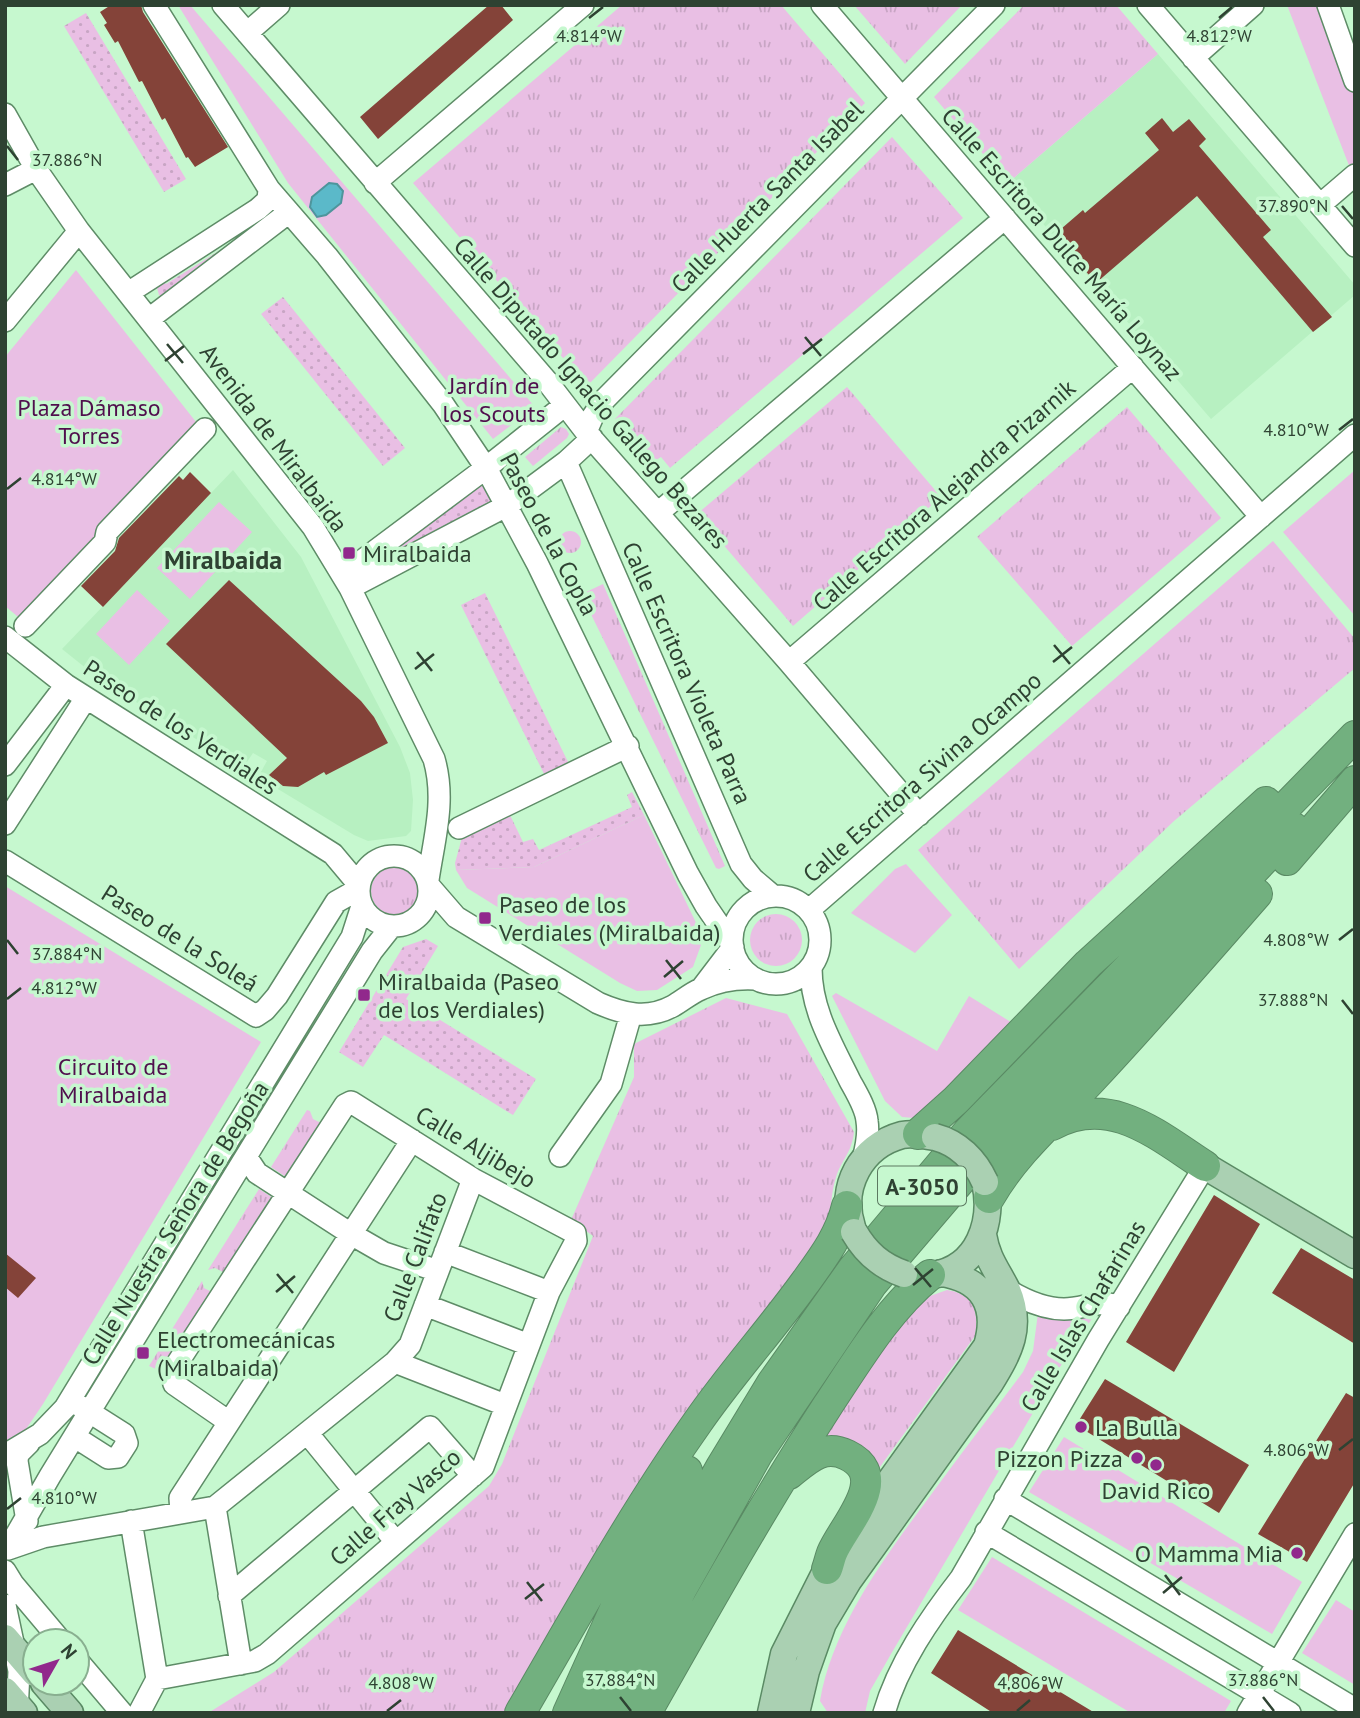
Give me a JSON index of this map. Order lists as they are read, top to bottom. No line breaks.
{"streets":{"highway":["A-3050"],"street":["Calle Huerta Santa Isabel","Calle Escritora Dulce María Loynaz","Calle Diputado Ignacio Gallego Bezares","Avenida de Miralbaida","Calle Escritora Alejandra Pizarnik","Paseo de la Copla","Calle Escritora Violeta Parra","Paseo de los Verdiales","Calle Escritora Sivina Ocampo","Paseo de la Soleá","Calle Aljibejo","Calle Nuestra Señora de Begoña","Calle Califato","Calle Islas Chafarinas","Calle Fray Vasco"]},"crossings":[["Calle Huerta Santa Isabel","Calle Escritora Dulce María Loynaz"],["Calle Huerta Santa Isabel","Calle Diputado Ignacio Gallego Bezares"],["Calle Huerta Santa Isabel","Avenida de Miralbaida"],["Calle Huerta Santa Isabel","Paseo de la Copla"],["Calle Huerta Santa Isabel","Calle Escritora Violeta Parra"],["Calle Escritora Dulce María Loynaz","Calle Escritora Alejandra Pizarnik"],["Calle Escritora Dulce María Loynaz","Calle Escritora Sivina Ocampo"],["Calle Diputado Ignacio Gallego Bezares","Calle Escritora Alejandra Pizarnik"],["Calle Diputado Ignacio Gallego Bezares","Calle Escritora Sivina Ocampo"],["Avenida de Miralbaida","Paseo de los Verdiales"],["Avenida de Miralbaida","Paseo de la Soleá"],["Avenida de Miralbaida","Calle Nuestra Señora de Begoña"],["Paseo de la Copla","Calle Escritora Violeta Parra"],["Paseo de la Copla","Calle Escritora Sivina Ocampo"],["Calle Escritora Violeta Parra","Calle Escritora Sivina Ocampo"],["Paseo de los Verdiales","Paseo de la Soleá"],["Paseo de los Verdiales","Calle Nuestra Señora de Begoña"],["Paseo de la Soleá","Calle Nuestra Señora de Begoña"],["Calle Aljibejo","Calle Califato"],["Calle Aljibejo","Calle Fray Vasco"]],"districts":["Miralbaida"],"parks":["Jardín de los Scouts","Plaza Dámaso Torres","Circuito de Miralbaida"],"places":{"transit":["Miralbaida","Paseo de los Verdiales (Miralbaida)","Miralbaida (Paseo de los Verdiales)","Electromecánicas (Miralbaida)"],"other":["La Bulla","Pizzon Pizza","David Rico","O Mamma Mia"]},"north":"top right","coordinates":["4.812°W","4.814°W","37.886°N","37.890°N","4.810°W","4.808°W","37.884°N","37.888°N","4.806°W"]}
